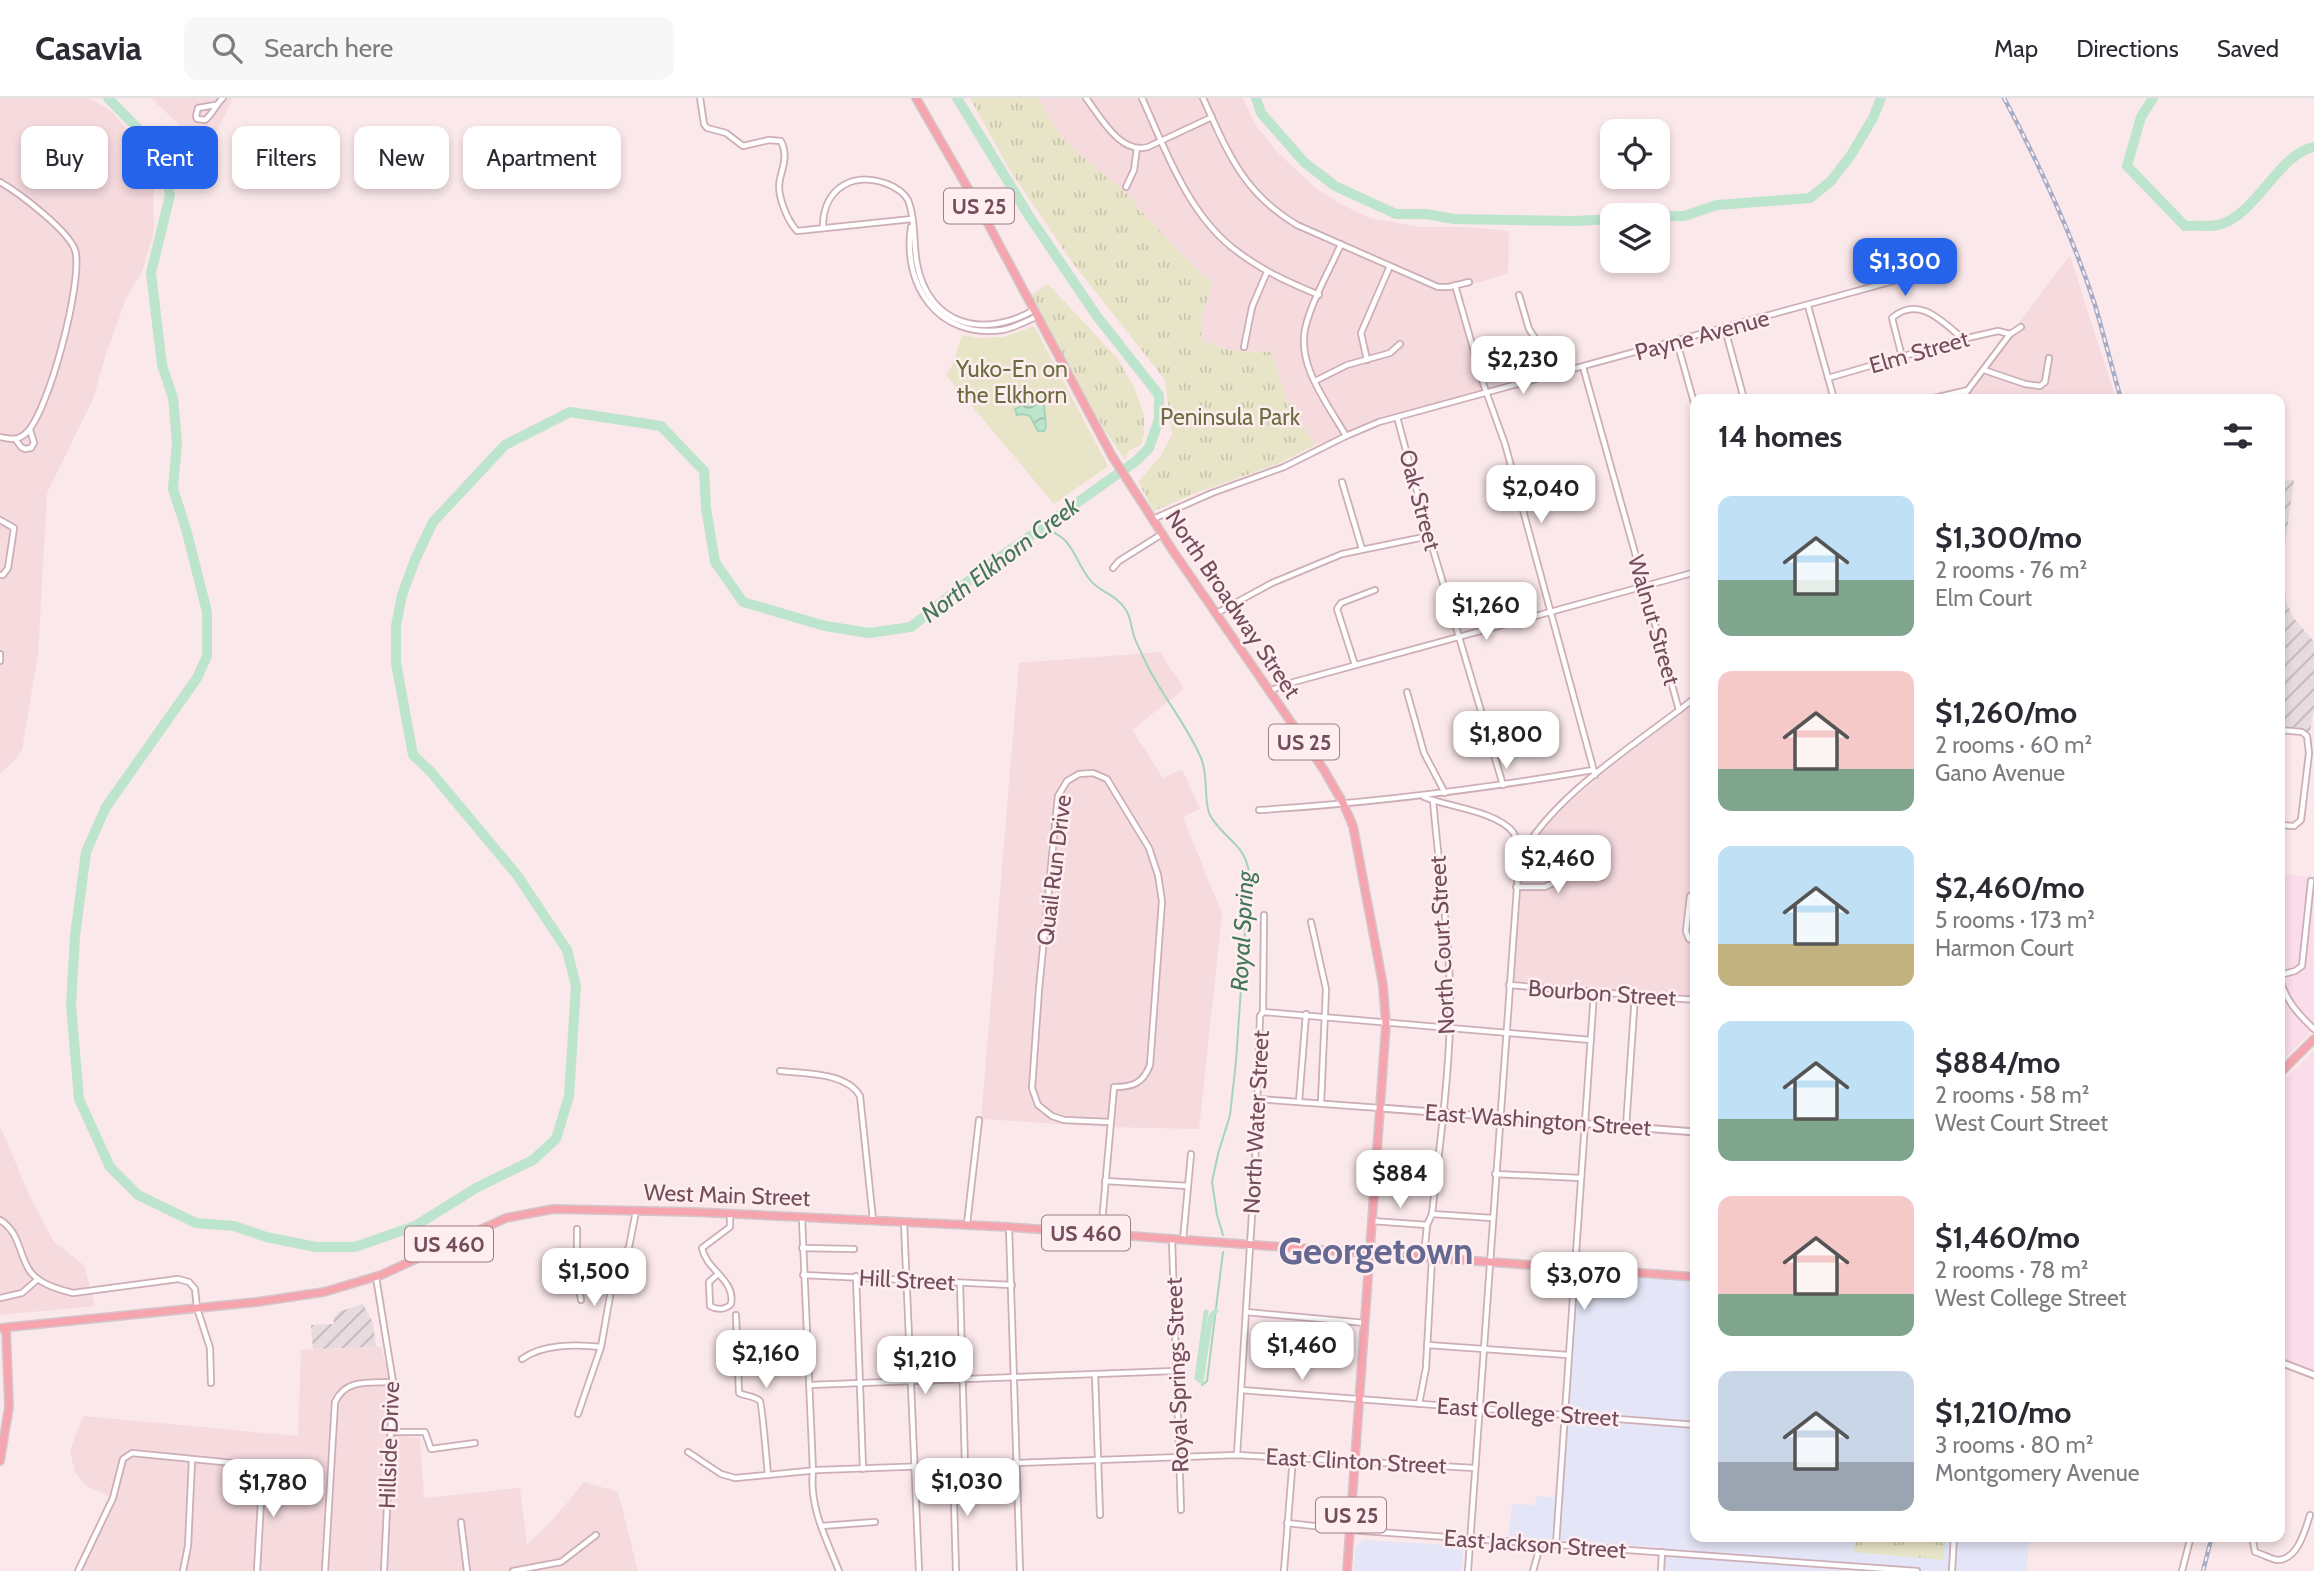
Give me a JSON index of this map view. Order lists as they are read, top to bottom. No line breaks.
{"streets":{"main road":["US 25","North Broadway Street","West Main Street","US 460"],"street":["Payne Avenue","Elm Street","Oak Street","Walnut Street","Quail Run Drive","North Court Street","Bourbon Street","East Washington Street","North Water Street","Hill Street","Royal Springs Street","East College Street","Hillside Drive","East Clinton Street","East Jackson Street"]},"crossings":[["US 25","North Broadway Street"],["US 25","East Washington Street"],["US 25","West Main Street"],["US 25","US 460"],["US 25","East College Street"],["US 25","East Clinton Street"],["US 25","East Jackson Street"],["Payne Avenue","Oak Street"],["Payne Avenue","North Broadway Street"],["Payne Avenue","Walnut Street"],["North Broadway Street","East Washington Street"],["North Court Street","East Washington Street"],["North Court Street","US 460"],["North Court Street","East College Street"],["North Water Street","West Main Street"],["North Water Street","East College Street"],["North Water Street","East Clinton Street"],["West Main Street","US 460"],["West Main Street","Royal Springs Street"],["West Main Street","Hillside Drive"],["Royal Springs Street","East Clinton Street"]],"districts":["Georgetown"],"water":["North Elkhorn Creek","Royal Spring"],"parks":["Yuko-En on the Elkhorn","Peninsula Park"],"page":{"header":"Casavia","search":"Search here","nav":["Map","Directions","Saved"],"chip":["Buy","Rent","Filters","New","Apartment"],"price":["$1,300","$2,230","$2,040","$1,260","$1,800","$2,460","$884","$1,500","$3,070","$1,460","$2,160","$1,210","$1,030","$1,780"],"heading":"14 homes","list":[{"name":"$1,300/mo","note":"2 rooms · 76 m² · Elm Court"},{"name":"$1,260/mo","note":"2 rooms · 60 m² · Gano Avenue"},{"name":"$2,460/mo","note":"5 rooms · 173 m² · Harmon Court"},{"name":"$884/mo","note":"2 rooms · 58 m² · West Court Street"},{"name":"$1,460/mo","note":"2 rooms · 78 m² · West College Street"},{"name":"$1,210/mo","note":"3 rooms · 80 m² · Montgomery Avenue"}]}}
